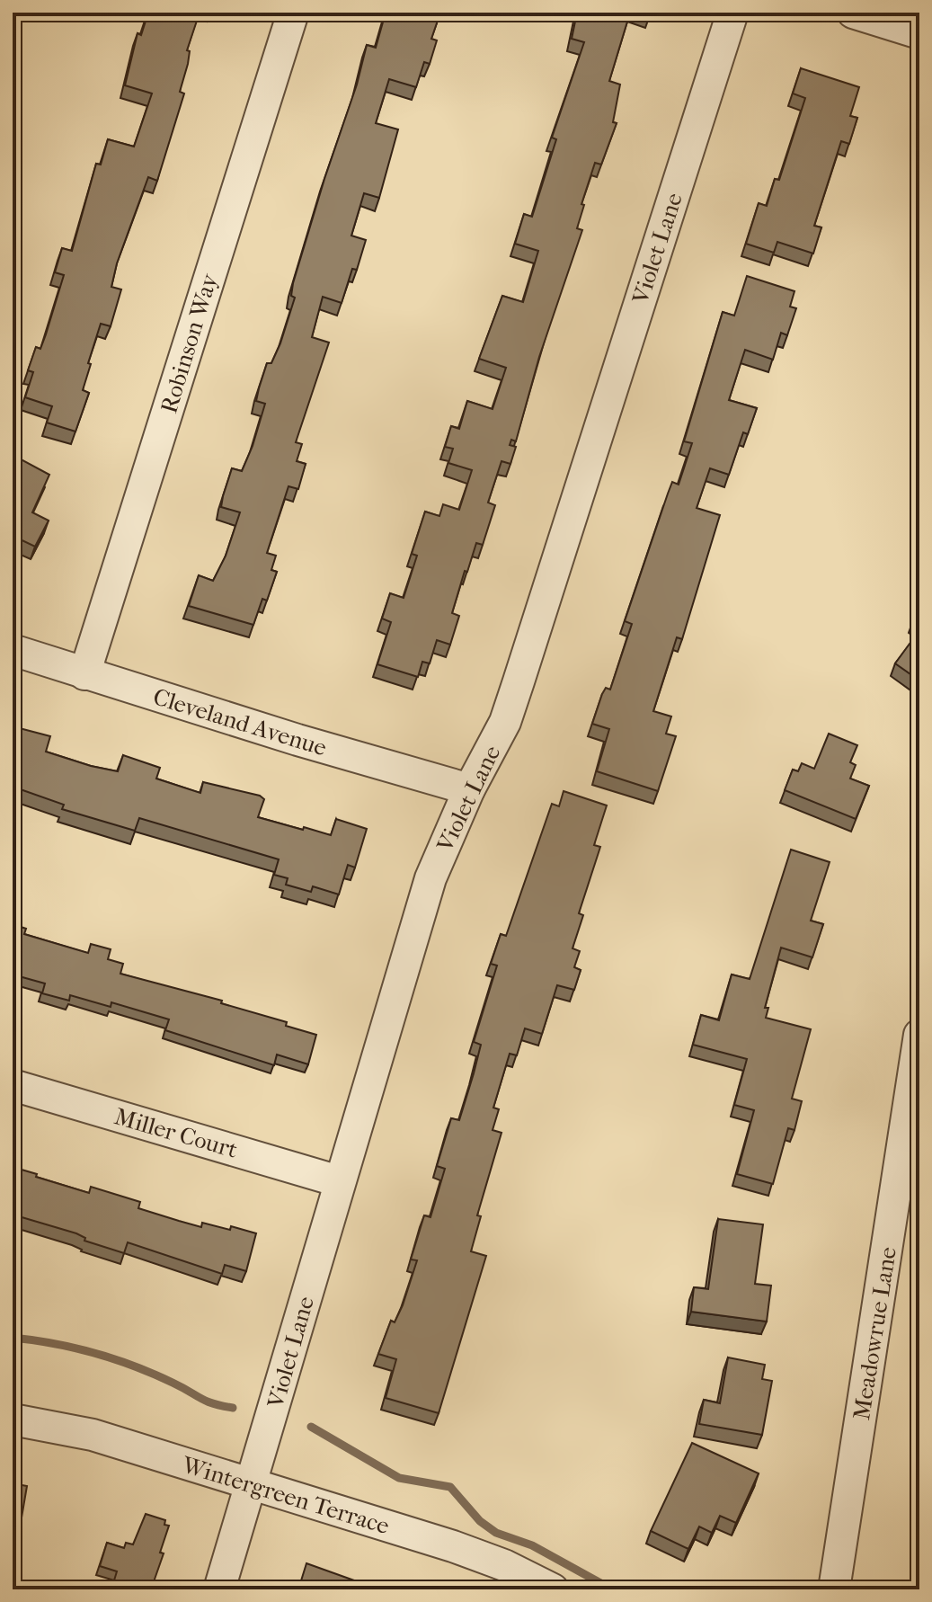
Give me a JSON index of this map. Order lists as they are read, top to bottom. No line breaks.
{"streets":{"street":["Violet Lane","Robinson Way","Cleveland Avenue","Miller Court","Meadowrue Lane","Wintergreen Terrace"]},"crossings":[["Violet Lane","Cleveland Avenue"],["Violet Lane","Miller Court"],["Violet Lane","Wintergreen Terrace"],["Robinson Way","Cleveland Avenue"]]}
